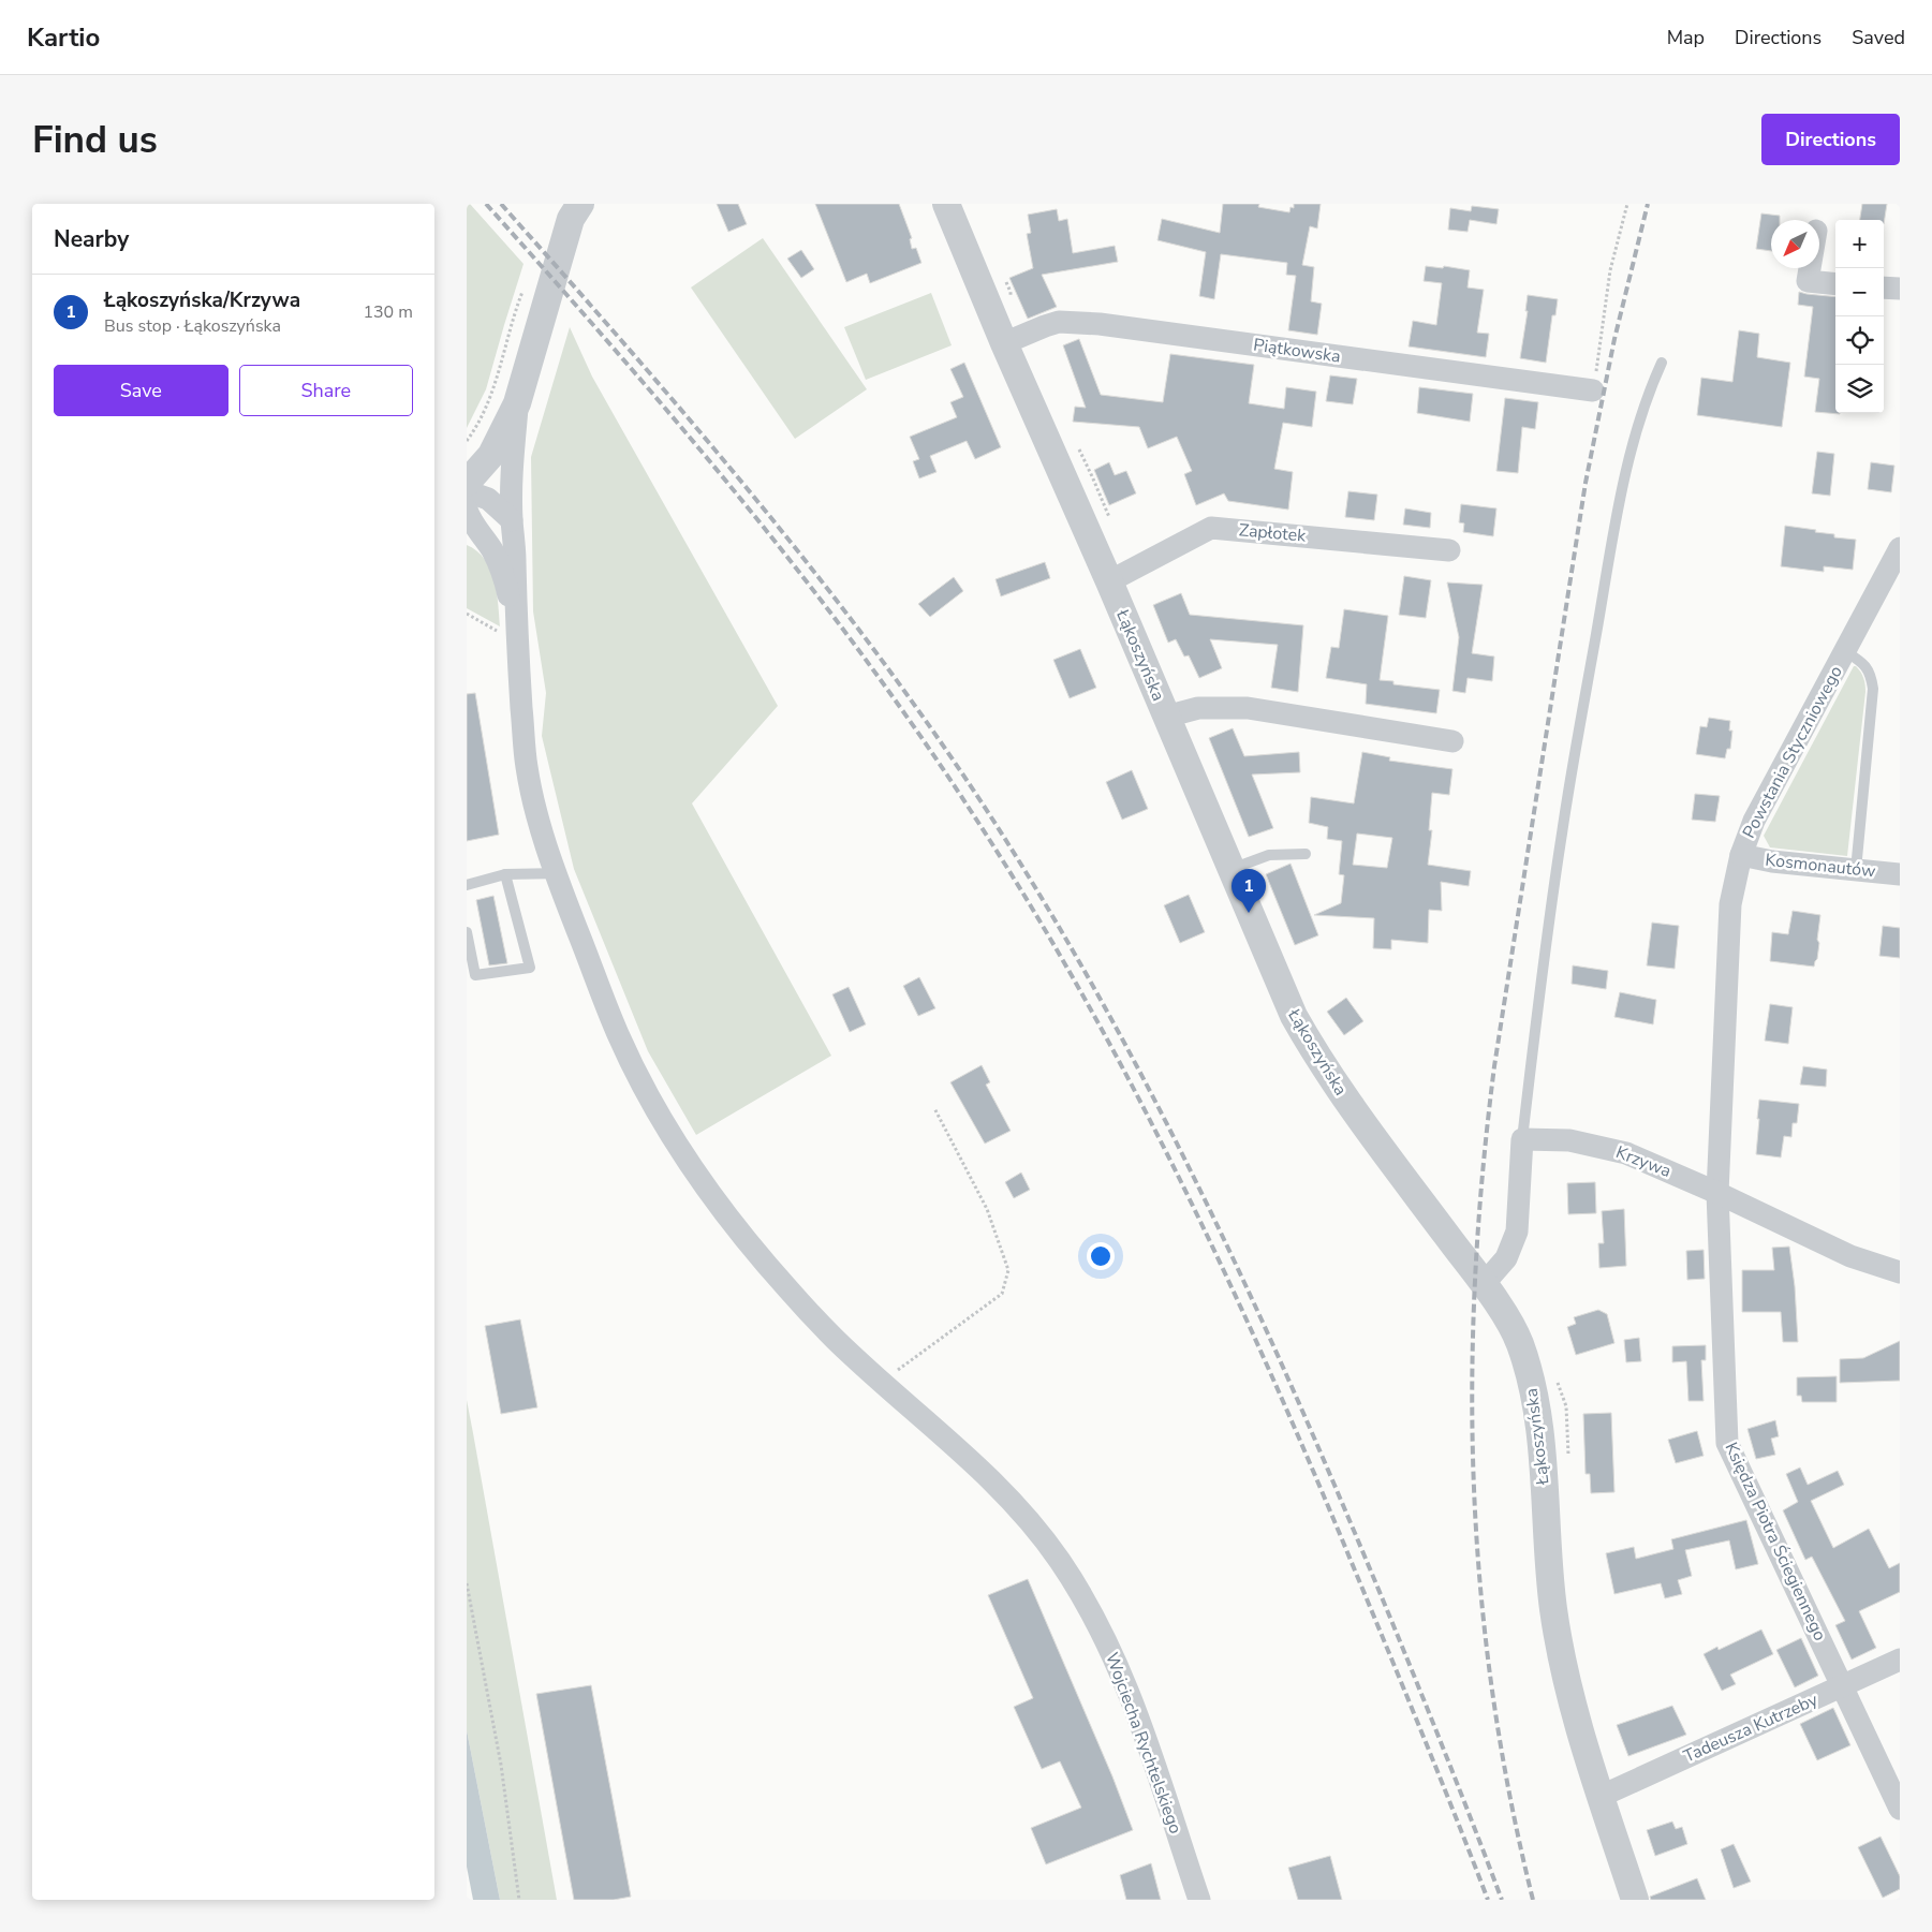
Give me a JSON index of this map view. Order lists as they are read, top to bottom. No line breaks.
{"streets":{"street":["Piątkowska","Zapłotek","Łąkoszyńska","Powstania Styczniowego","Kosmonautów","Krzywa","Księdza Piotra Ściegiennego","Tadeusza Kutrzeby","Wojciecha Rychtelskiego"]},"crossings":[["Piątkowska","Łąkoszyńska"],["Zapłotek","Łąkoszyńska"],["Łąkoszyńska","Tadeusza Kutrzeby"],["Powstania Styczniowego","Kosmonautów"],["Powstania Styczniowego","Krzywa"],["Powstania Styczniowego","Księdza Piotra Ściegiennego"],["Krzywa","Księdza Piotra Ściegiennego"],["Księdza Piotra Ściegiennego","Tadeusza Kutrzeby"]],"north":"bottom left","page":{"header":"Kartio","nav":["Map","Directions","Saved"],"buttons":["Directions",["Save","Share"]],"title":"Find us","heading":"Nearby","map_buttons":["+","−"],"list":[{"mark":"1","name":"Łąkoszyńska/Krzywa","note":"Bus stop · Łąkoszyńska","value":"130 m"}],"pins":"1"}}
